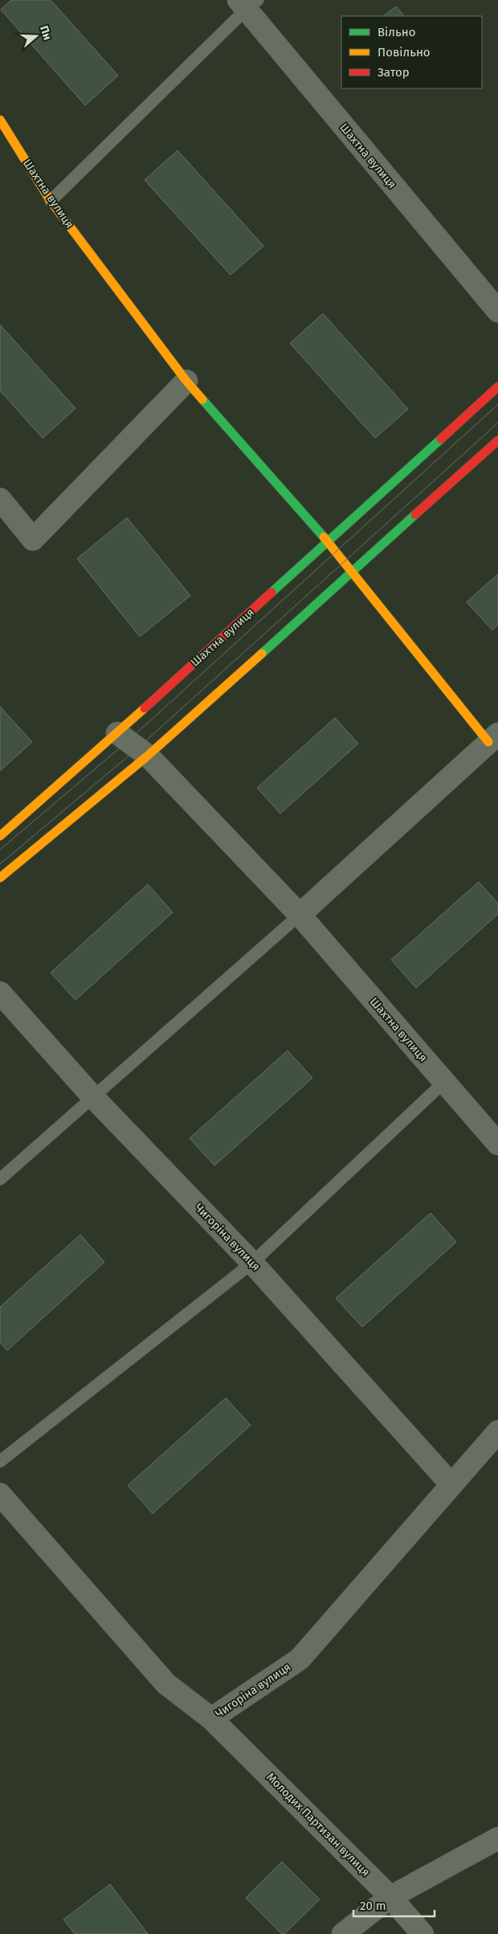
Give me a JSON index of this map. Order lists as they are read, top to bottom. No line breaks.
{"streets":{"main road":["Шахтна вулиця"],"street":["Чигоріна вулиця","Молодих Партизан вулиця"]},"crossings":[["Чигоріна вулиця","Молодих Партизан вулиця"]],"legend":["Вільно","Повільно","Затор"],"scale_bar":"20 m","north":"right"}
